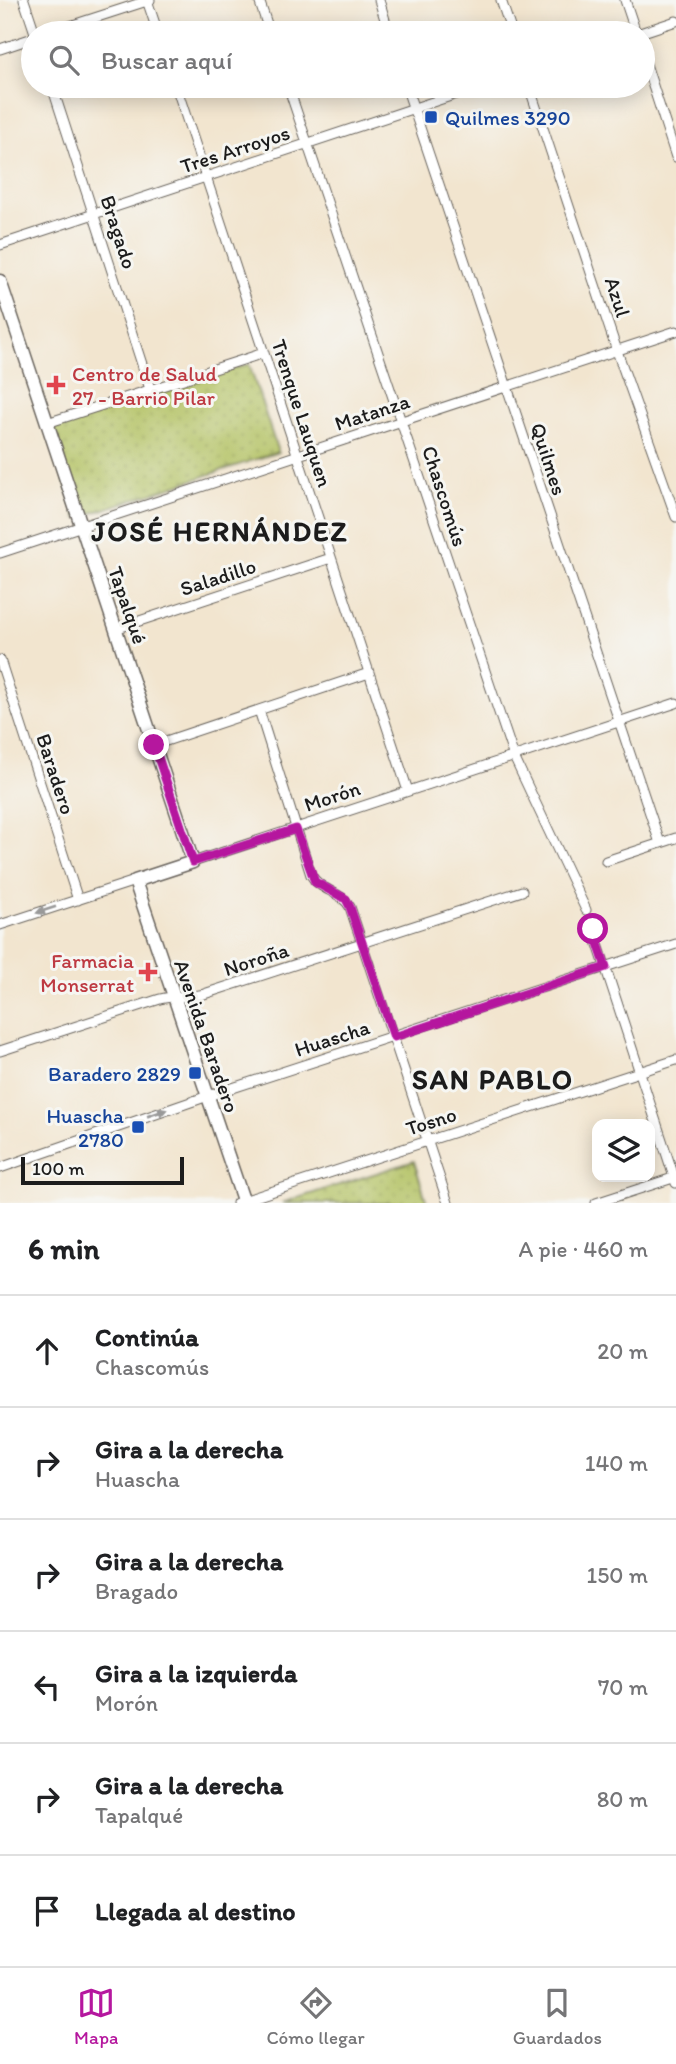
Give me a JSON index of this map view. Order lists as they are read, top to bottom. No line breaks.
{"streets":{"main road":["Tapalqué","Morón","Avenida Baradero"],"street":["Tres Arroyos","Bragado","Azul","Matanza","Trenque Lauquen","Quilmes","Chascomús","Saladillo","Baradero","Noroña","Huascha","Tosno"]},"crossings":[["Tres Arroyos","Bragado"],["Tres Arroyos","Trenque Lauquen"],["Tres Arroyos","Quilmes"],["Tres Arroyos","Chascomús"],["Azul","Matanza"],["Matanza","Trenque Lauquen"],["Matanza","Quilmes"],["Matanza","Chascomús"],["Matanza","Tapalqué"],["Trenque Lauquen","Saladillo"],["Trenque Lauquen","Morón"],["Quilmes","Morón"],["Chascomús","Morón"],["Saladillo","Tapalqué"],["Tapalqué","Morón"],["Baradero","Morón"],["Morón","Avenida Baradero"],["Noroña","Avenida Baradero"],["Avenida Baradero","Huascha"],["Avenida Baradero","Tosno"]],"districts":["JOSÉ HERNÁNDEZ","SAN PABLO"],"places":{"transit":["Quilmes 3290","Baradero 2829","Huascha 2780"],"health":["Centro de Salud 27 - Barrio Pilar","Farmacia Monserrat"]},"scale_bar":"100 m","page":{"search":"Buscar aquí","scale":"100 m","heading":["6 min","A pie · 460 m"],"list":[["Continúa","Chascomús","20 m"],["Gira a la derecha","Huascha","140 m"],["Gira a la derecha","Bragado","150 m"],["Gira a la izquierda","Morón","70 m"],["Gira a la derecha","Tapalqué","80 m"],"Llegada al destino"],"nav":["Mapa","Cómo llegar","Guardados"]}}
